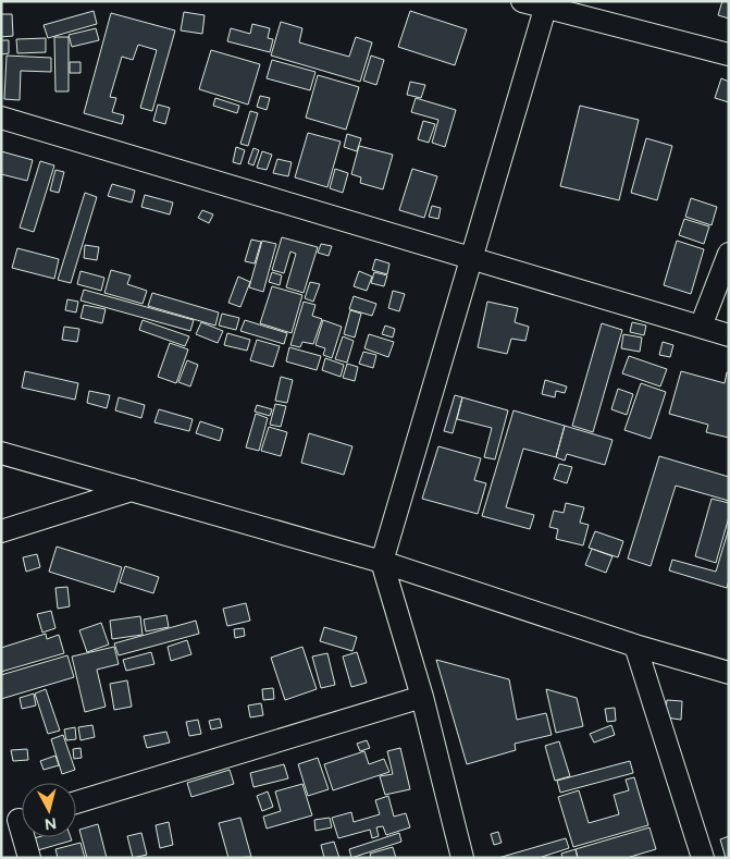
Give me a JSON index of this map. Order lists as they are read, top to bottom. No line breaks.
{"north":"bottom"}
